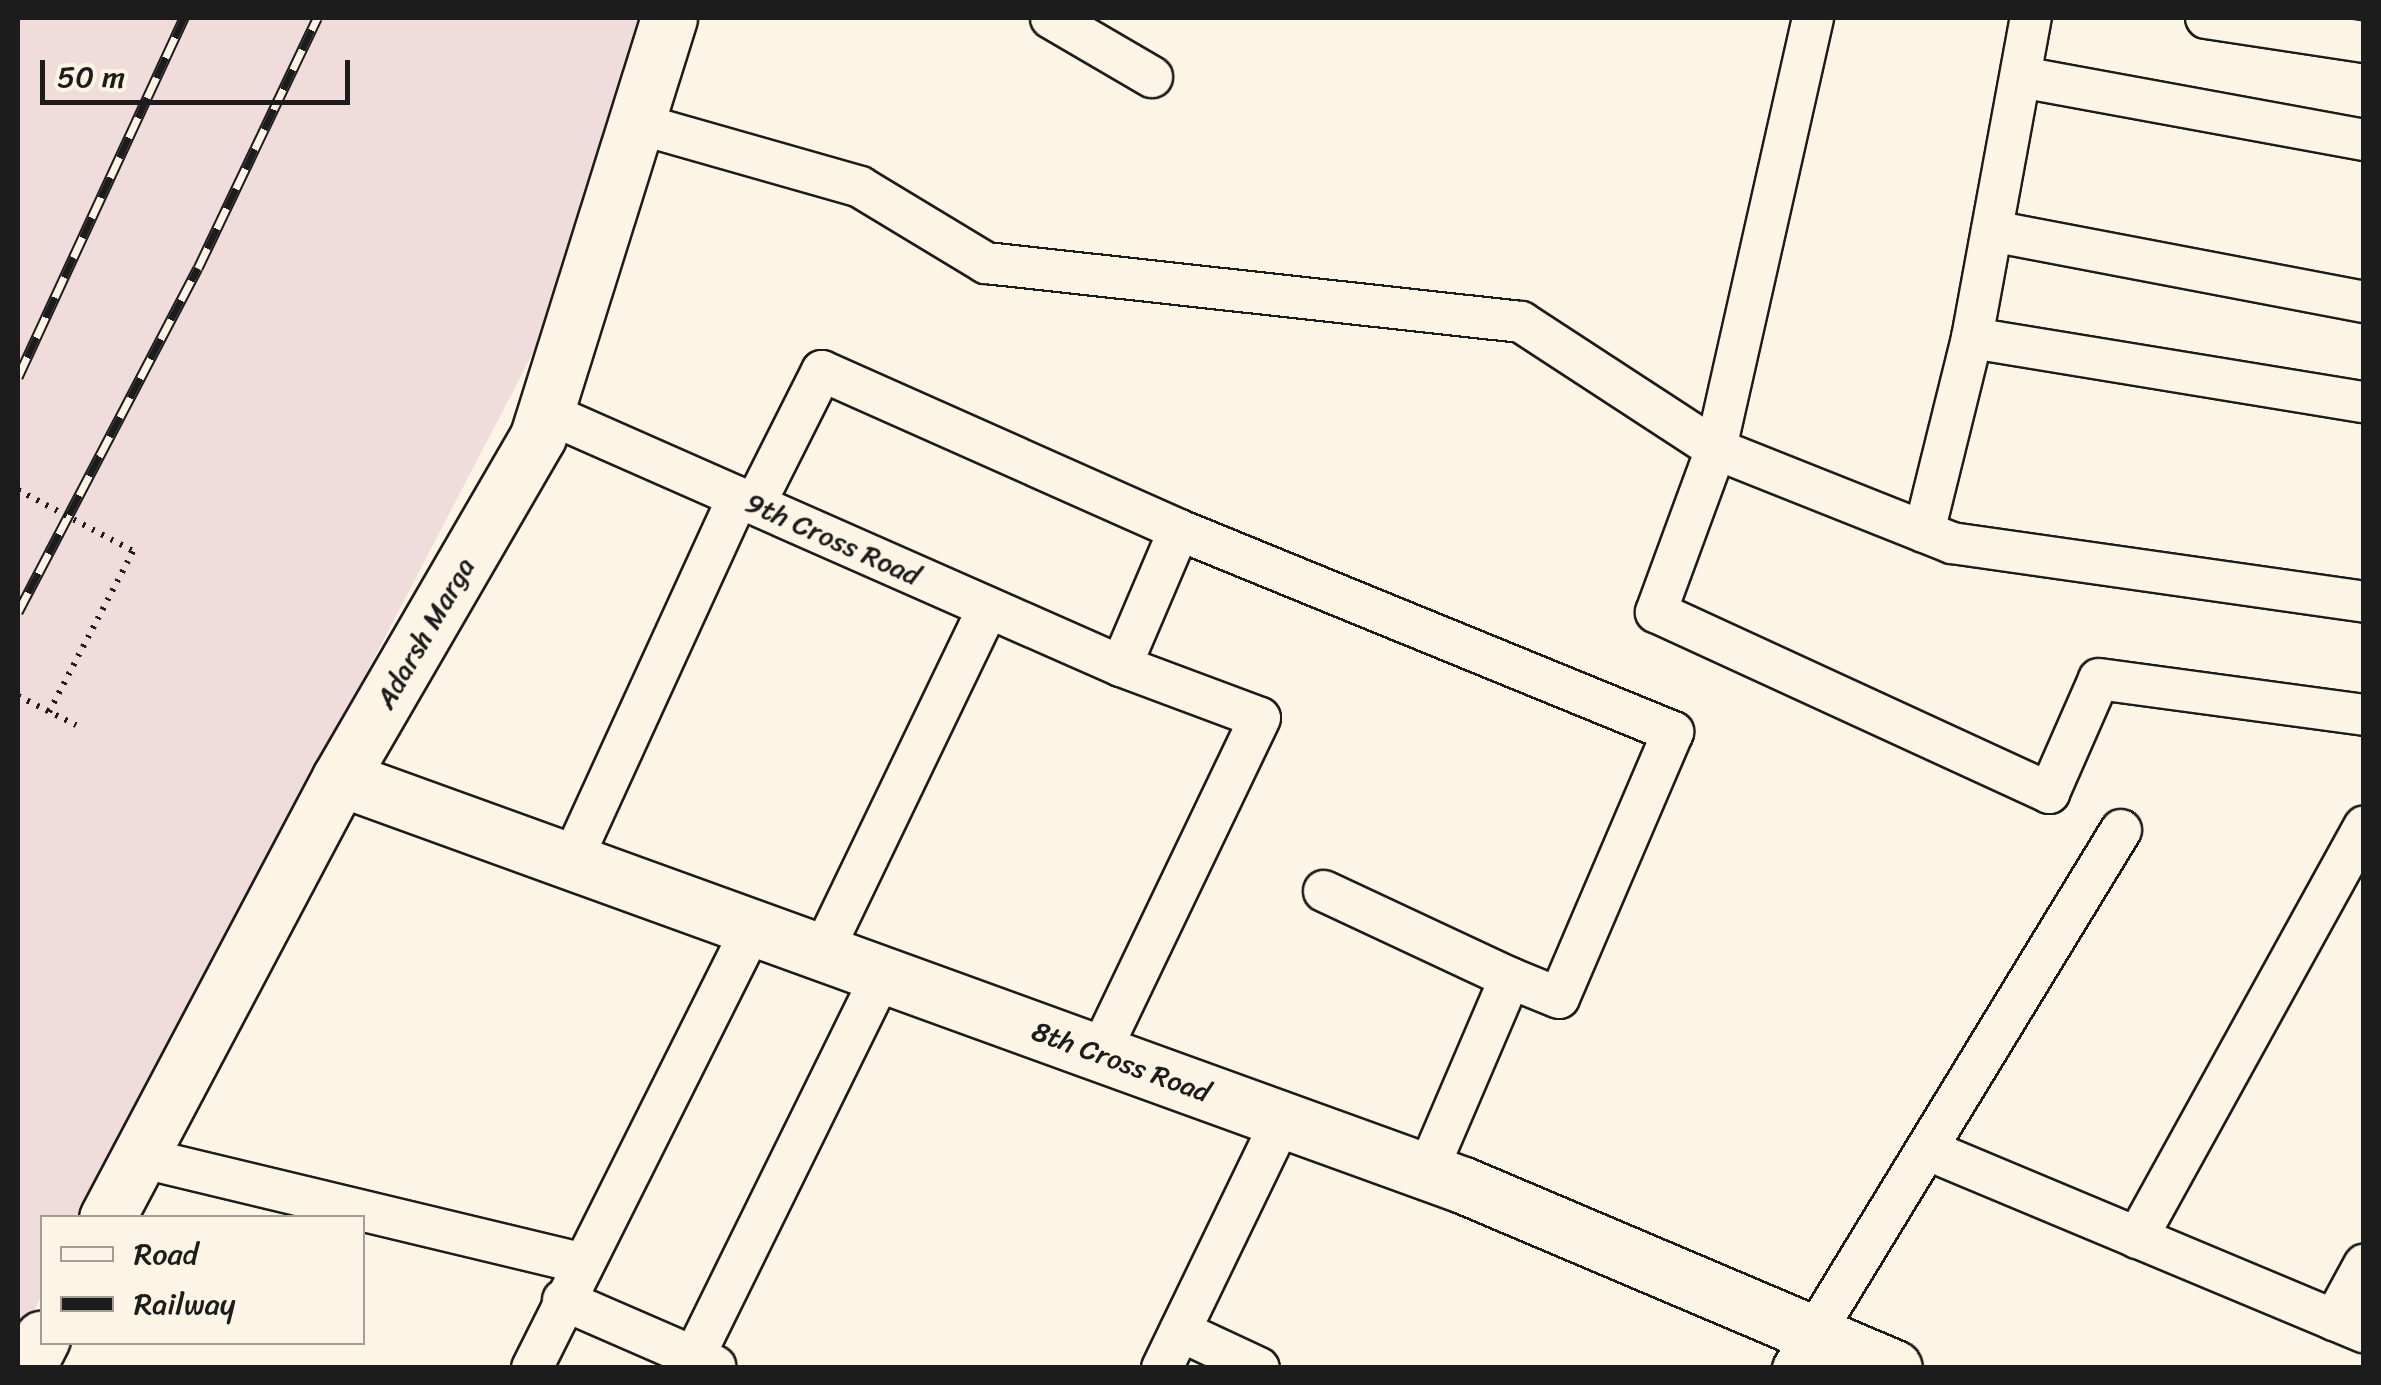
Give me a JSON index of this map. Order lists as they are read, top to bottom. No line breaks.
{"streets":{"street":["9th Cross Road","Adarsh Marga","8th Cross Road"]},"crossings":[["9th Cross Road","Adarsh Marga"],["9th Cross Road","8th Cross Road"],["Adarsh Marga","8th Cross Road"]],"legend":["Road","Railway"],"scale_bar":"50 m"}
